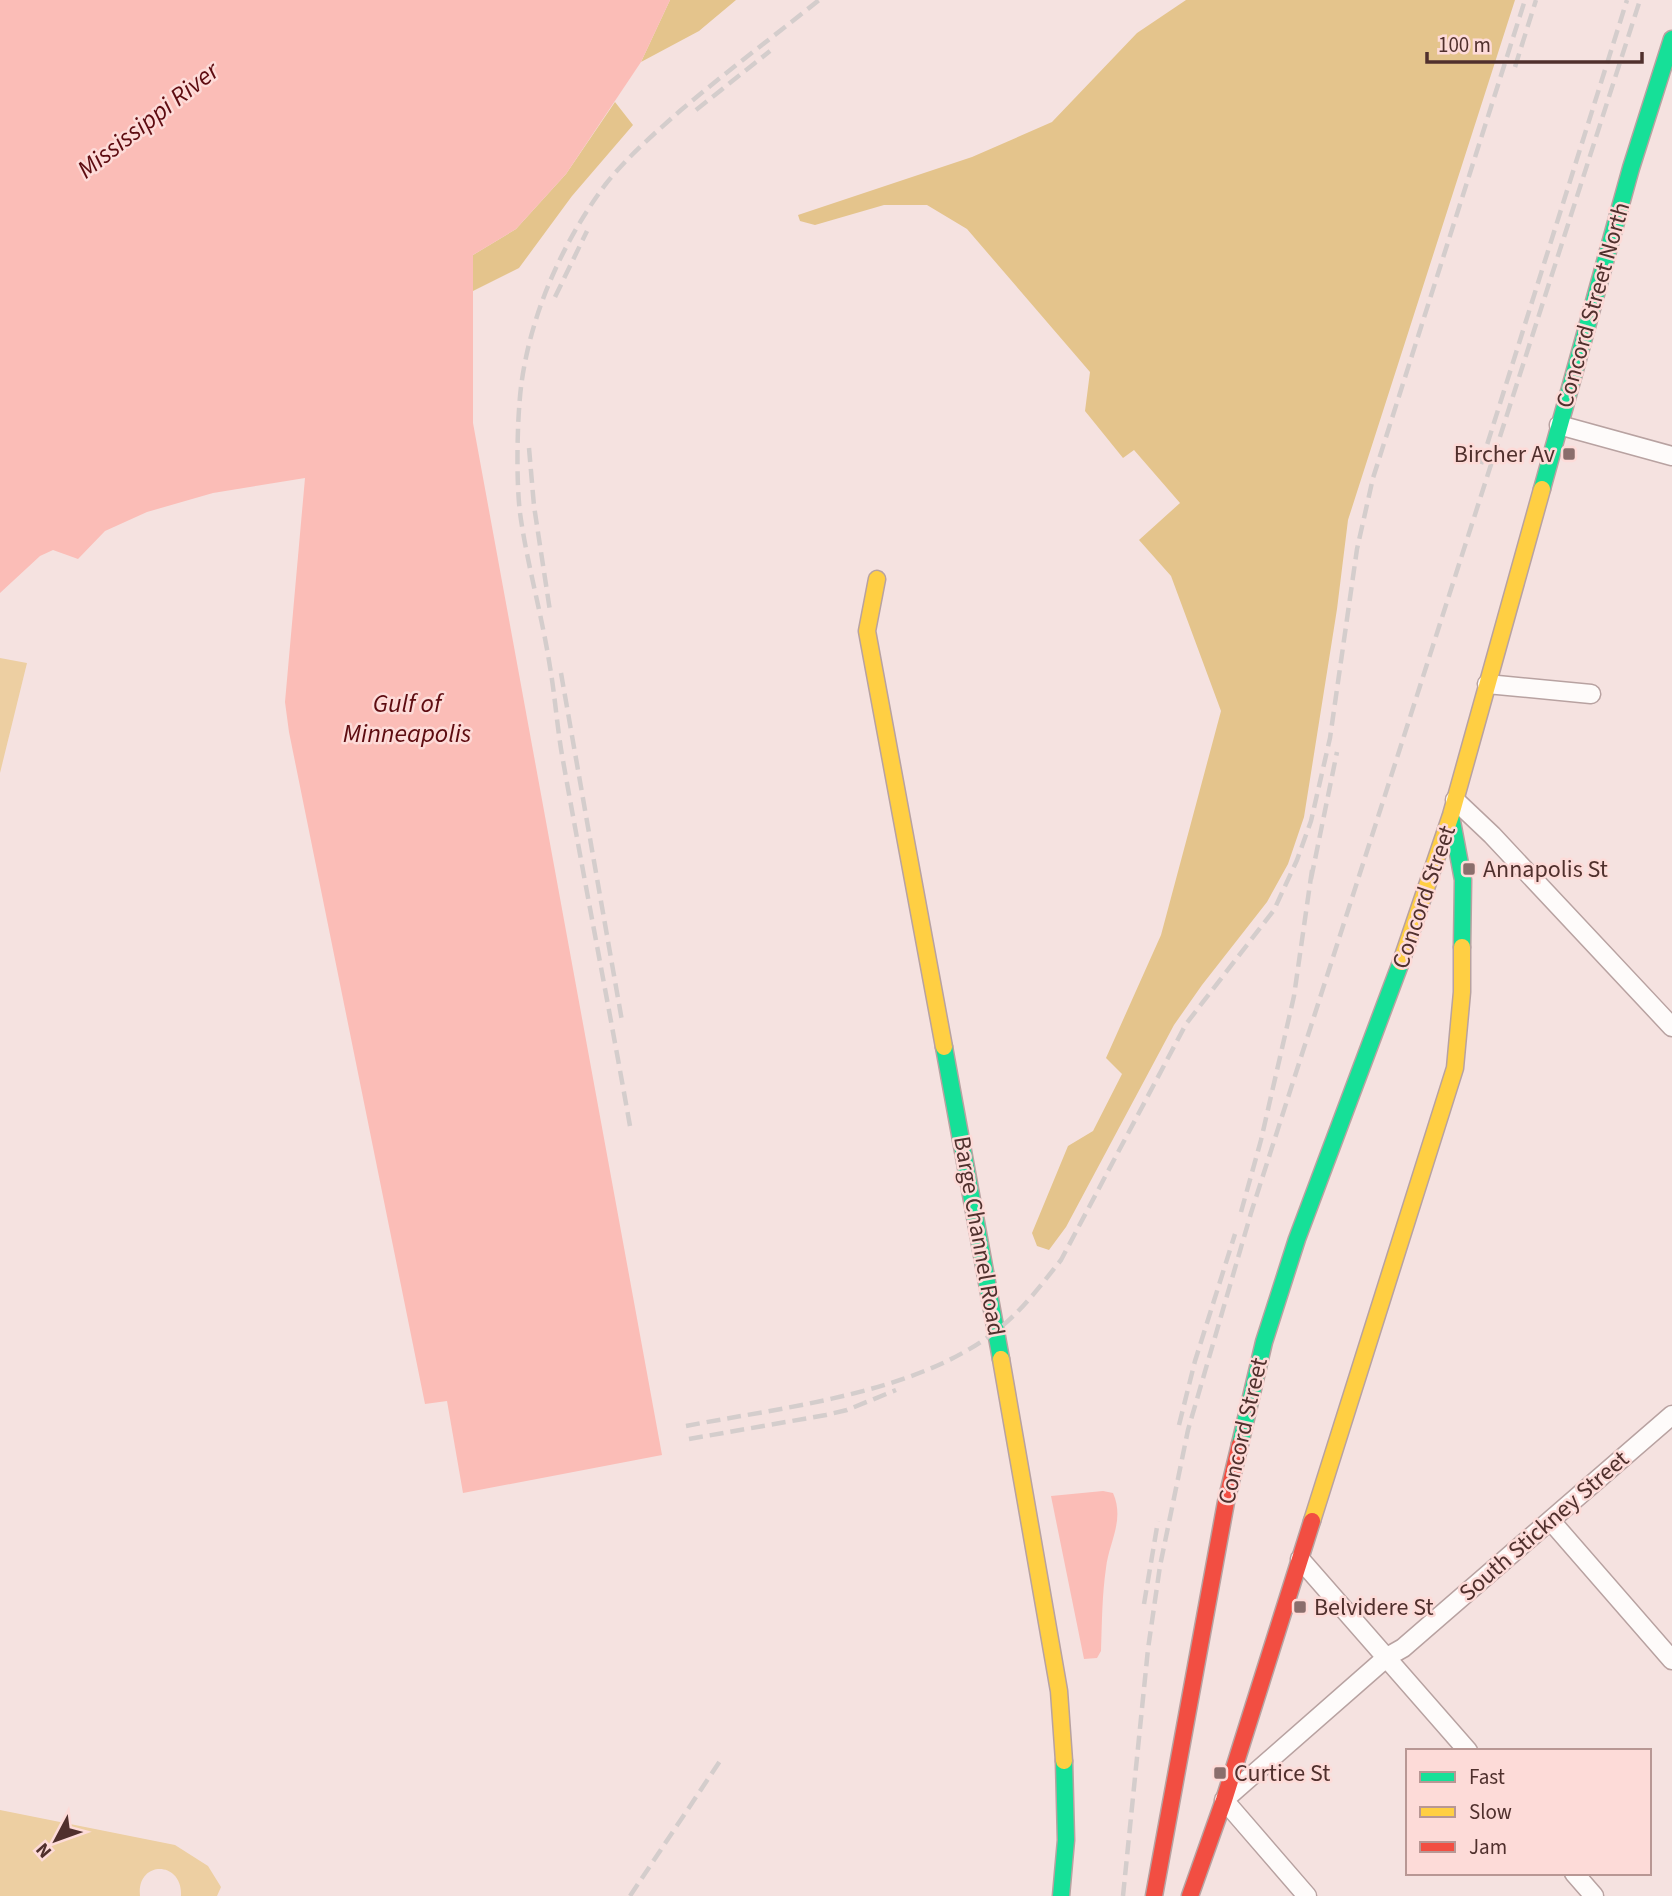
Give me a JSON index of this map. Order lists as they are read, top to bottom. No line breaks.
{"streets":{"street":["Concord Street North","Concord Street","Barge Channel Road","South Stickney Street"]},"crossings":[["Concord Street North","Concord Street"],["Concord Street","South Stickney Street"]],"water":["Mississippi River","Gulf of Minneapolis"],"places":{"transit":["Bircher Av","Annapolis St","Belvidere St","Curtice St"]},"legend":["Fast","Slow","Jam"],"scale_bar":"100 m","north":"bottom left"}
